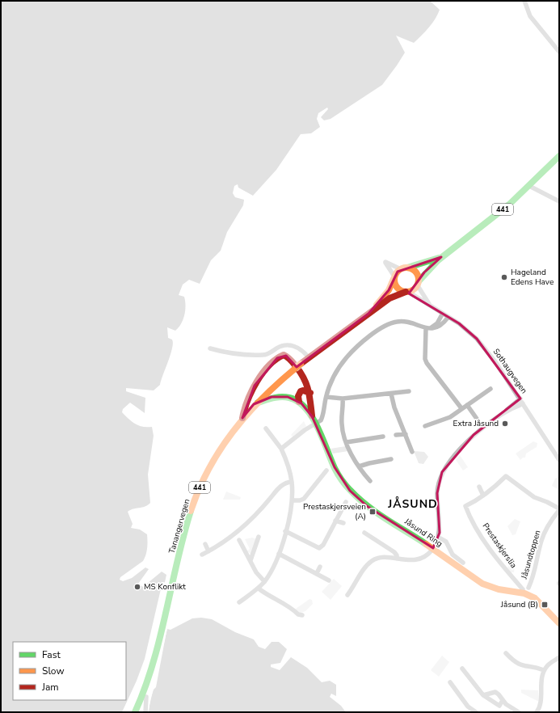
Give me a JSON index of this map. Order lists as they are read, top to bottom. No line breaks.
{"streets":{"main road":["441","Tanangervegen","Jåsund Ring"],"street":["Sothaugvegen","Prestaskjerslia","Jåsundtoppen"]},"crossings":[["441","Sothaugvegen"],["441","Tanangervegen"],["Sothaugvegen","Tanangervegen"],["Tanangervegen","Jåsund Ring"],["Jåsund Ring","Prestaskjerslia"],["Prestaskjerslia","Jåsundtoppen"]],"districts":["JÅSUND"],"places":{"other":["Hageland Edens Have","Extra Jåsund","MS Konflikt"],"transit":["Prestaskjersveien (A)","Jåsund (B)"]},"legend":["Fast","Slow","Jam"]}
